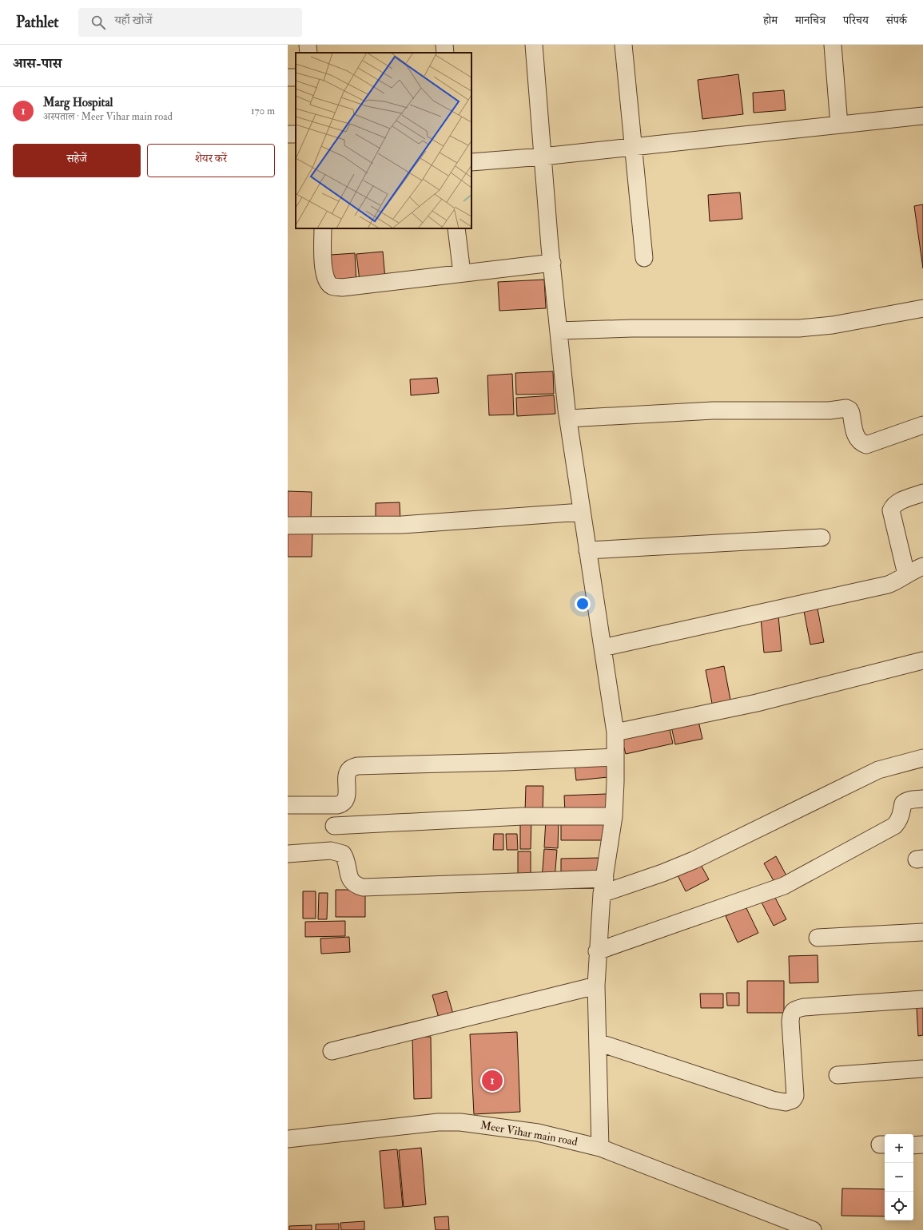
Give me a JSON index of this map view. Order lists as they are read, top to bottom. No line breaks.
{"streets":{"street":["Meer Vihar main road"]},"page":{"header":"Pathlet","search":"यहाँ खोजें","nav":["होम","मानचित्र","परिचय","संपर्क"],"heading":"आस-पास","list":[{"mark":"1","name":"Marg Hospital","note":"अस्पताल · Meer Vihar main road","value":"170 m"}],"buttons":["सहेजें","शेयर करें"],"pins":"1","map_buttons":["+","−"]}}
